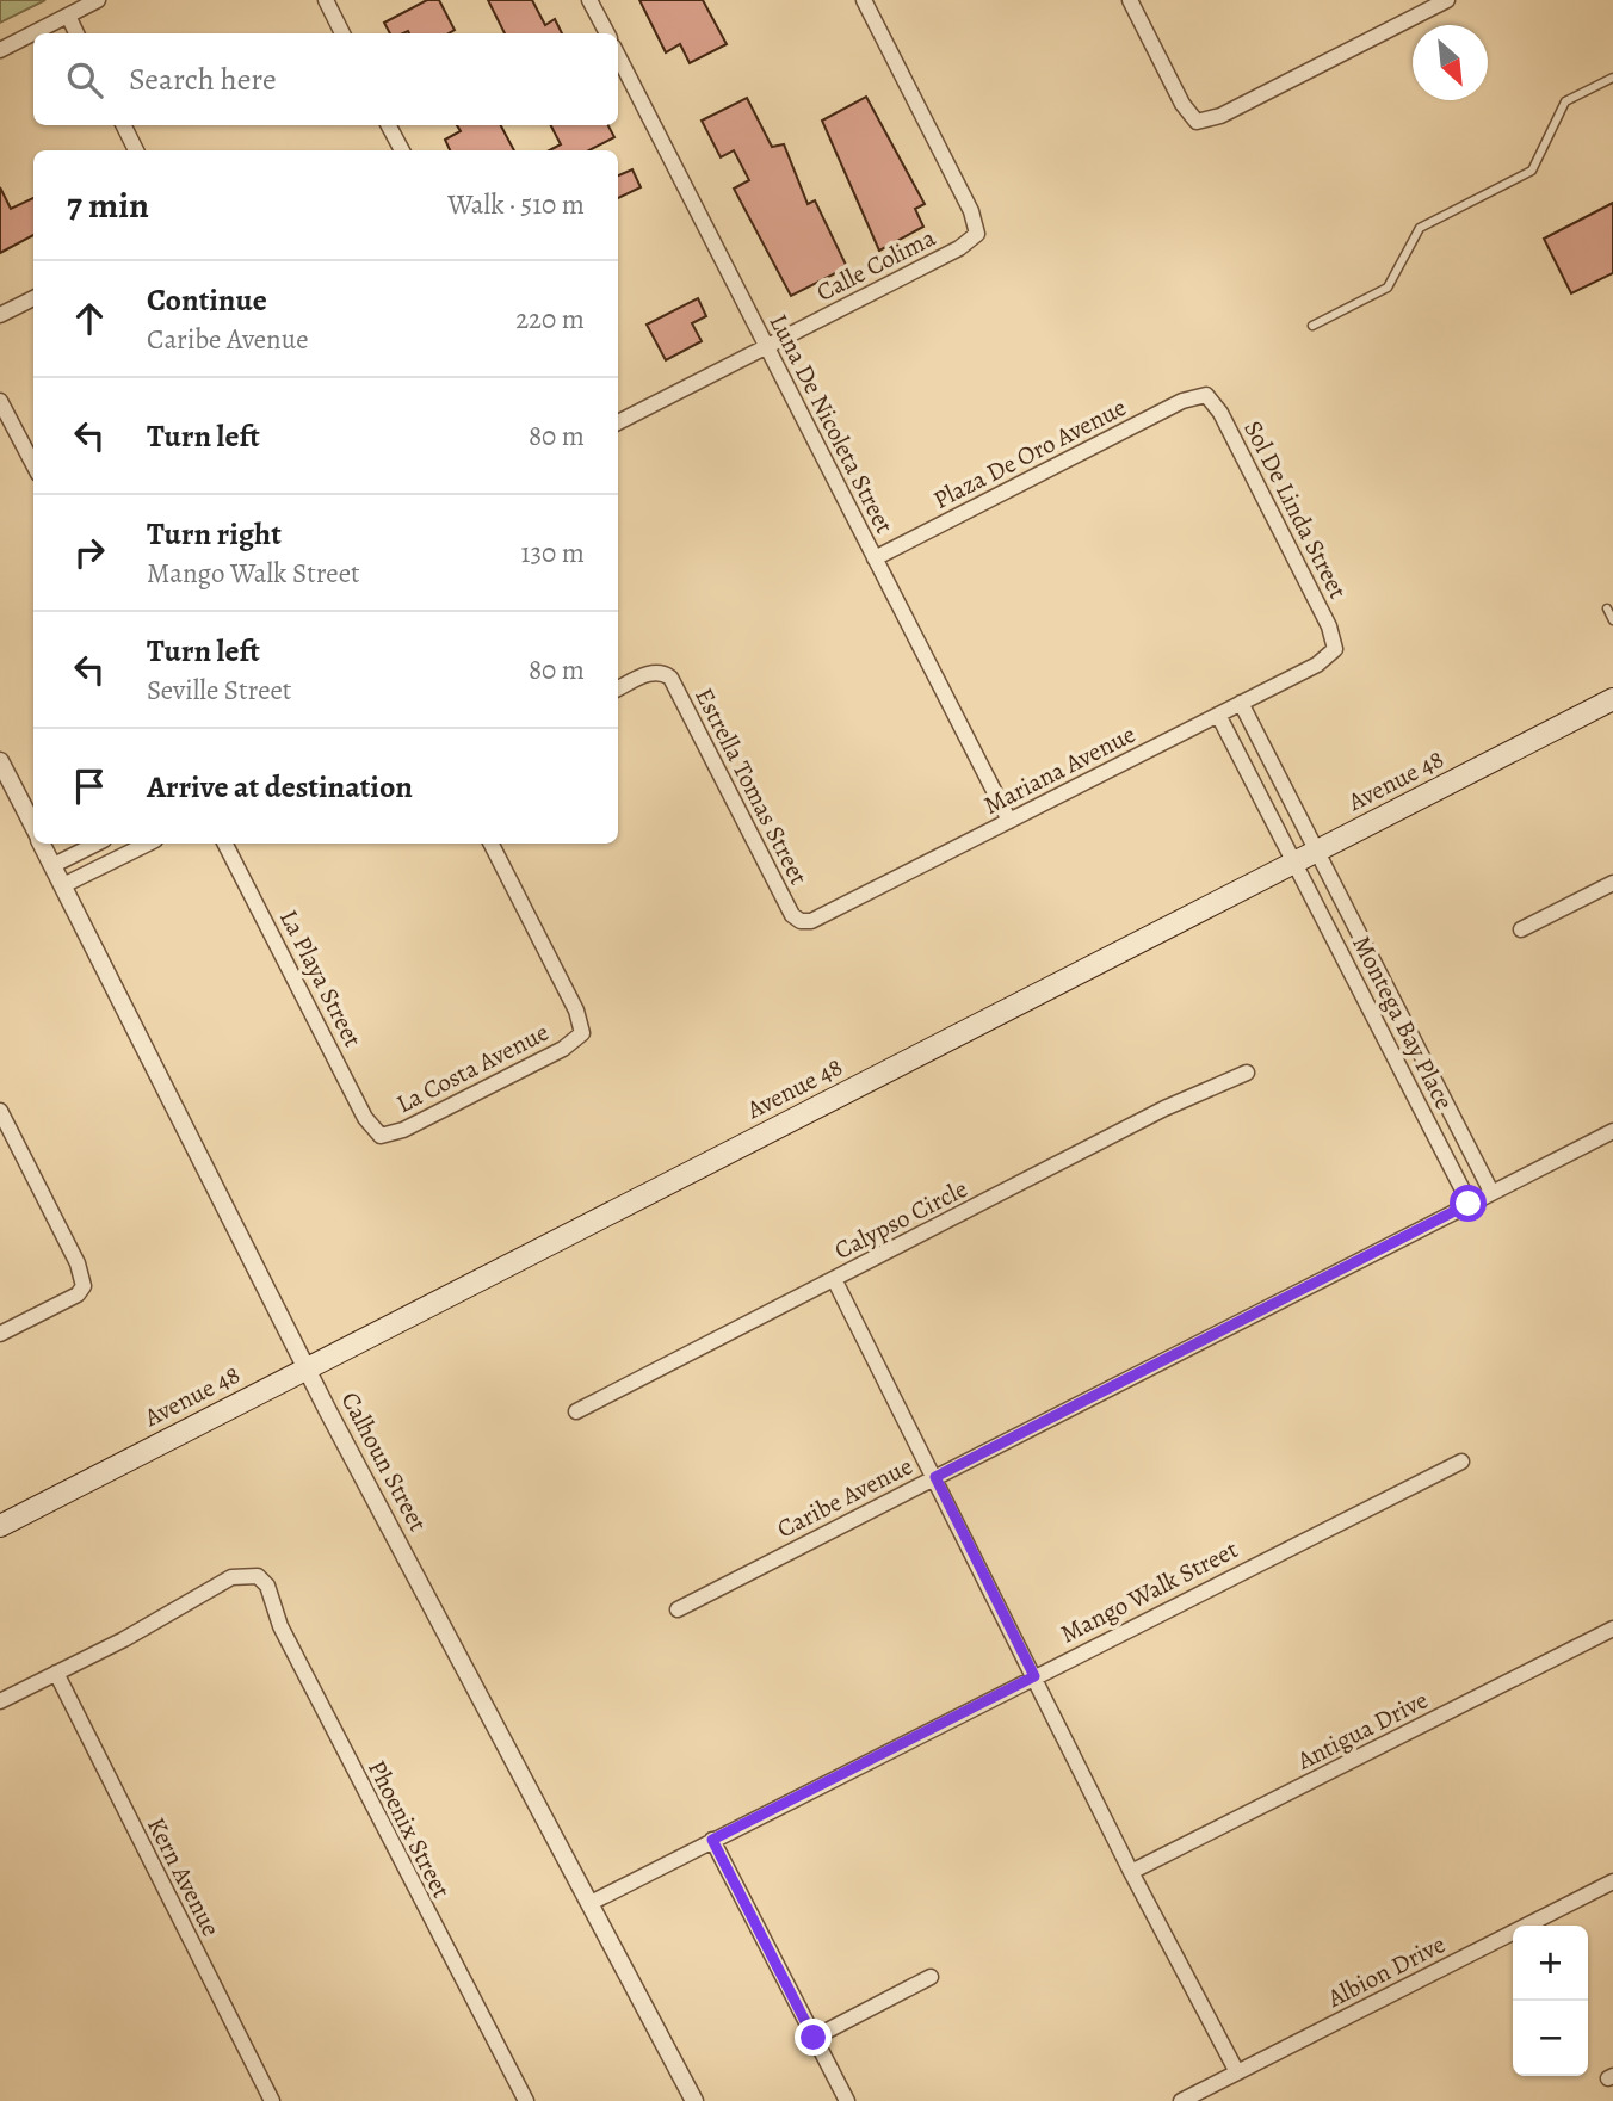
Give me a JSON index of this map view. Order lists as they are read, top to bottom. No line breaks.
{"streets":{"main road":["Avenue 48"],"street":["Calle Colima","Luna De Nicoleta Street","Plaza De Oro Avenue","Sol De Linda Street","Mariana Avenue","Estrella Tomas Street","La Playa Street","Montega Bay Place","La Costa Avenue","Calypso Circle","Calhoun Street","Caribe Avenue","Mango Walk Street","Antigua Drive","Phoenix Street","Kern Avenue","Albion Drive"]},"crossings":[["Calle Colima","Luna De Nicoleta Street"],["Luna De Nicoleta Street","Plaza De Oro Avenue"],["Luna De Nicoleta Street","Mariana Avenue"],["Plaza De Oro Avenue","Sol De Linda Street"],["Sol De Linda Street","Mariana Avenue"],["Mariana Avenue","Estrella Tomas Street"],["Mariana Avenue","Montega Bay Place"],["Avenue 48","Montega Bay Place"],["Avenue 48","Calhoun Street"],["La Playa Street","La Costa Avenue"],["Montega Bay Place","Caribe Avenue"],["Calhoun Street","Mango Walk Street"],["Phoenix Street","Kern Avenue"]],"north":"bottom right","page":{"search":"Search here","heading":["7 min","Walk · 510 m"],"list":[["Continue","Caribe Avenue","220 m"],["Turn left","80 m"],["Turn right","Mango Walk Street","130 m"],["Turn left","Seville Street","80 m"],"Arrive at destination"],"map_buttons":["+","−"]}}
